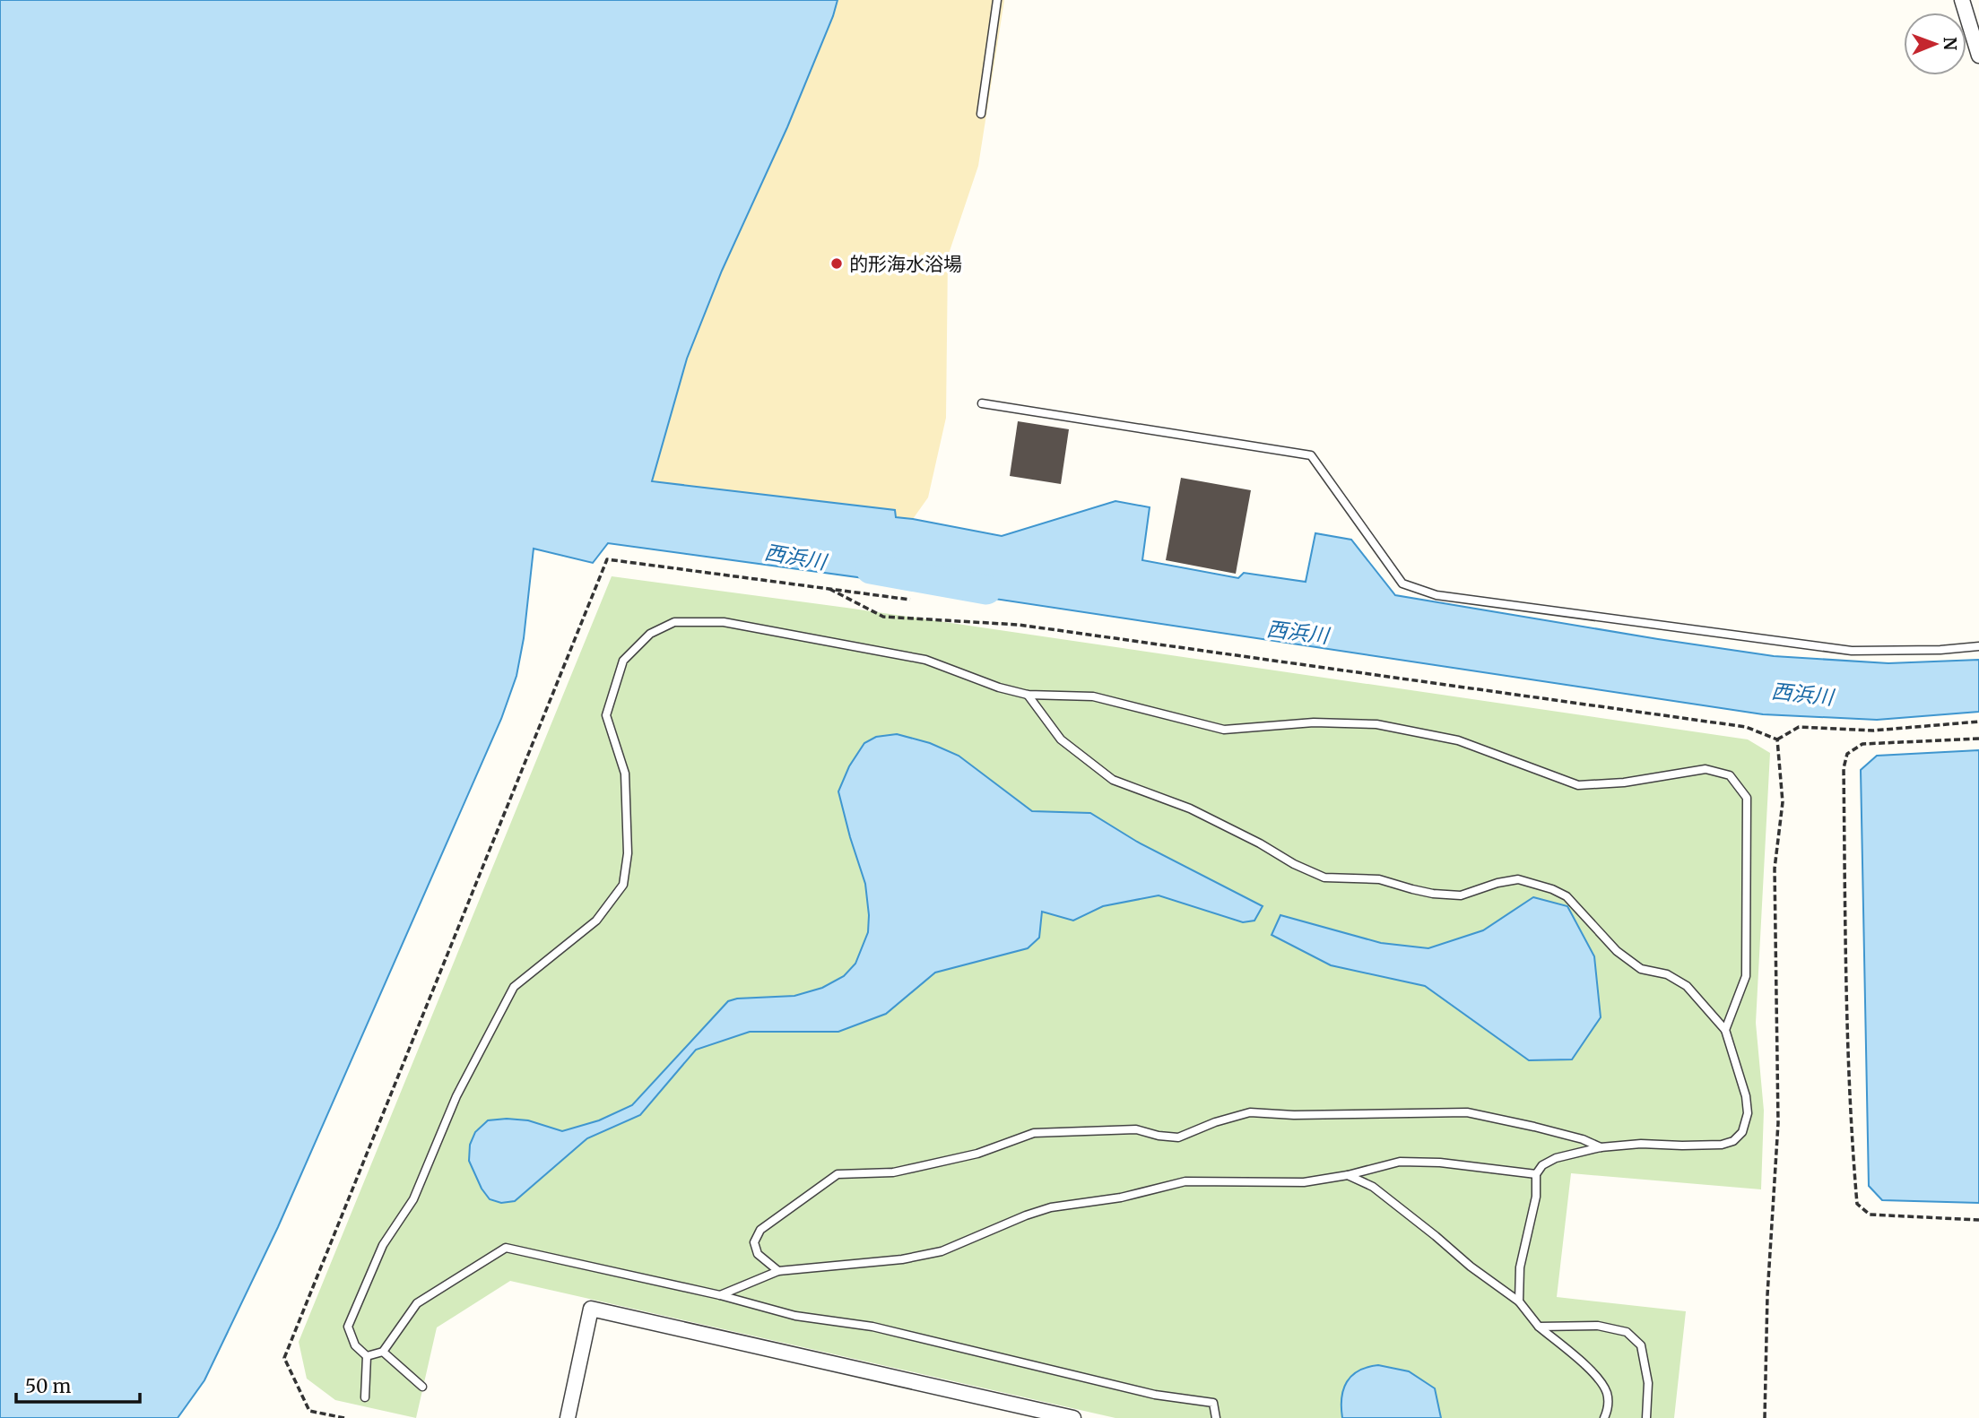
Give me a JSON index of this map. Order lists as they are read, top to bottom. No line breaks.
{"water":["西浜川"],"places":["的形海水浴場"],"scale_bar":"50 m","north":"right"}
